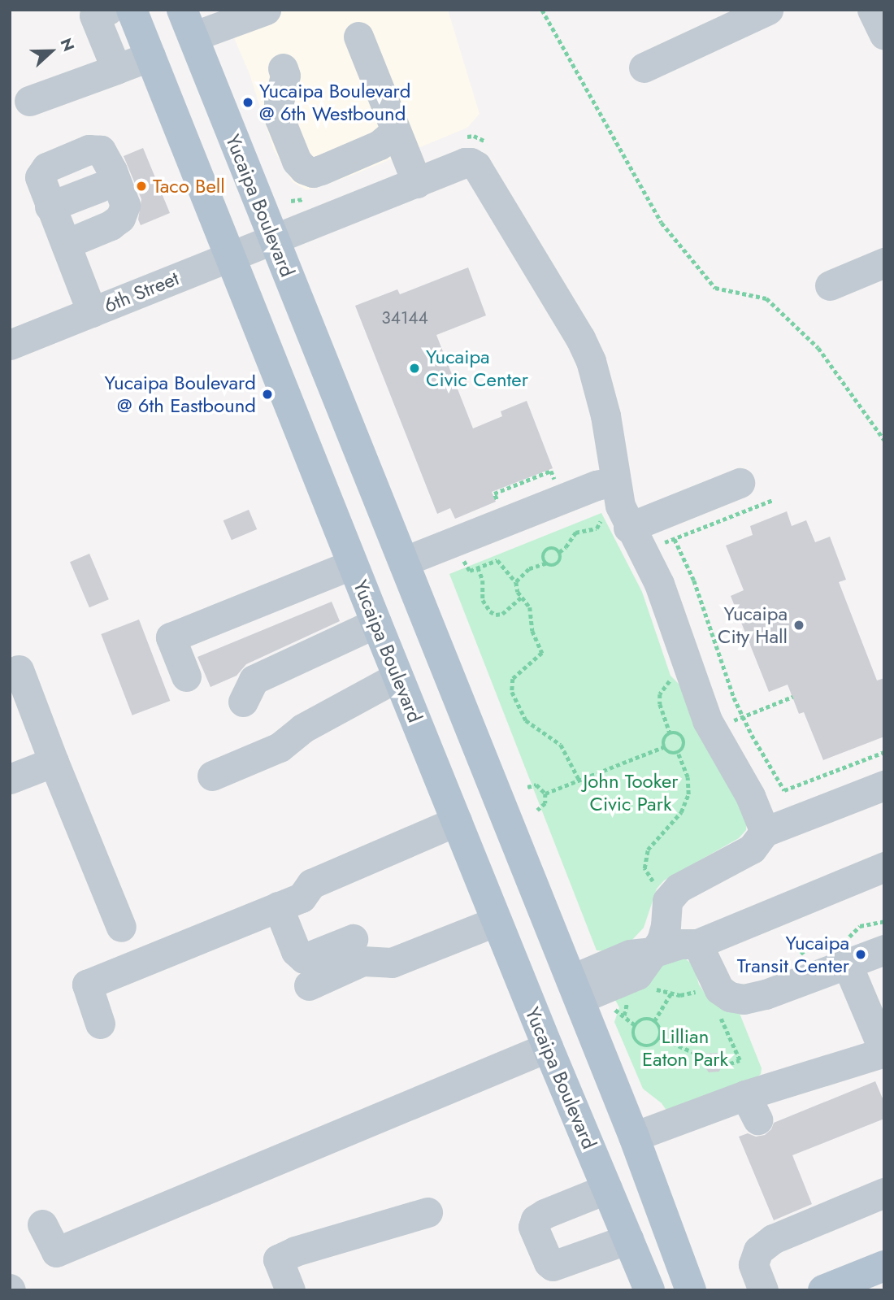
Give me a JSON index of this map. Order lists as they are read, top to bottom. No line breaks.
{"streets":{"main road":["Yucaipa Boulevard"],"street":["6th Street"]},"crossings":[["Yucaipa Boulevard","6th Street"]],"parks":["John Tooker Civic Park","Lillian Eaton Park"],"places":["Yucaipa Boulevard @ 6th Westbound","Taco Bell","Yucaipa Civic Center","Yucaipa Boulevard @ 6th Eastbound","Yucaipa City Hall","Yucaipa Transit Center"],"house_numbers":["34144"],"north":"right"}
